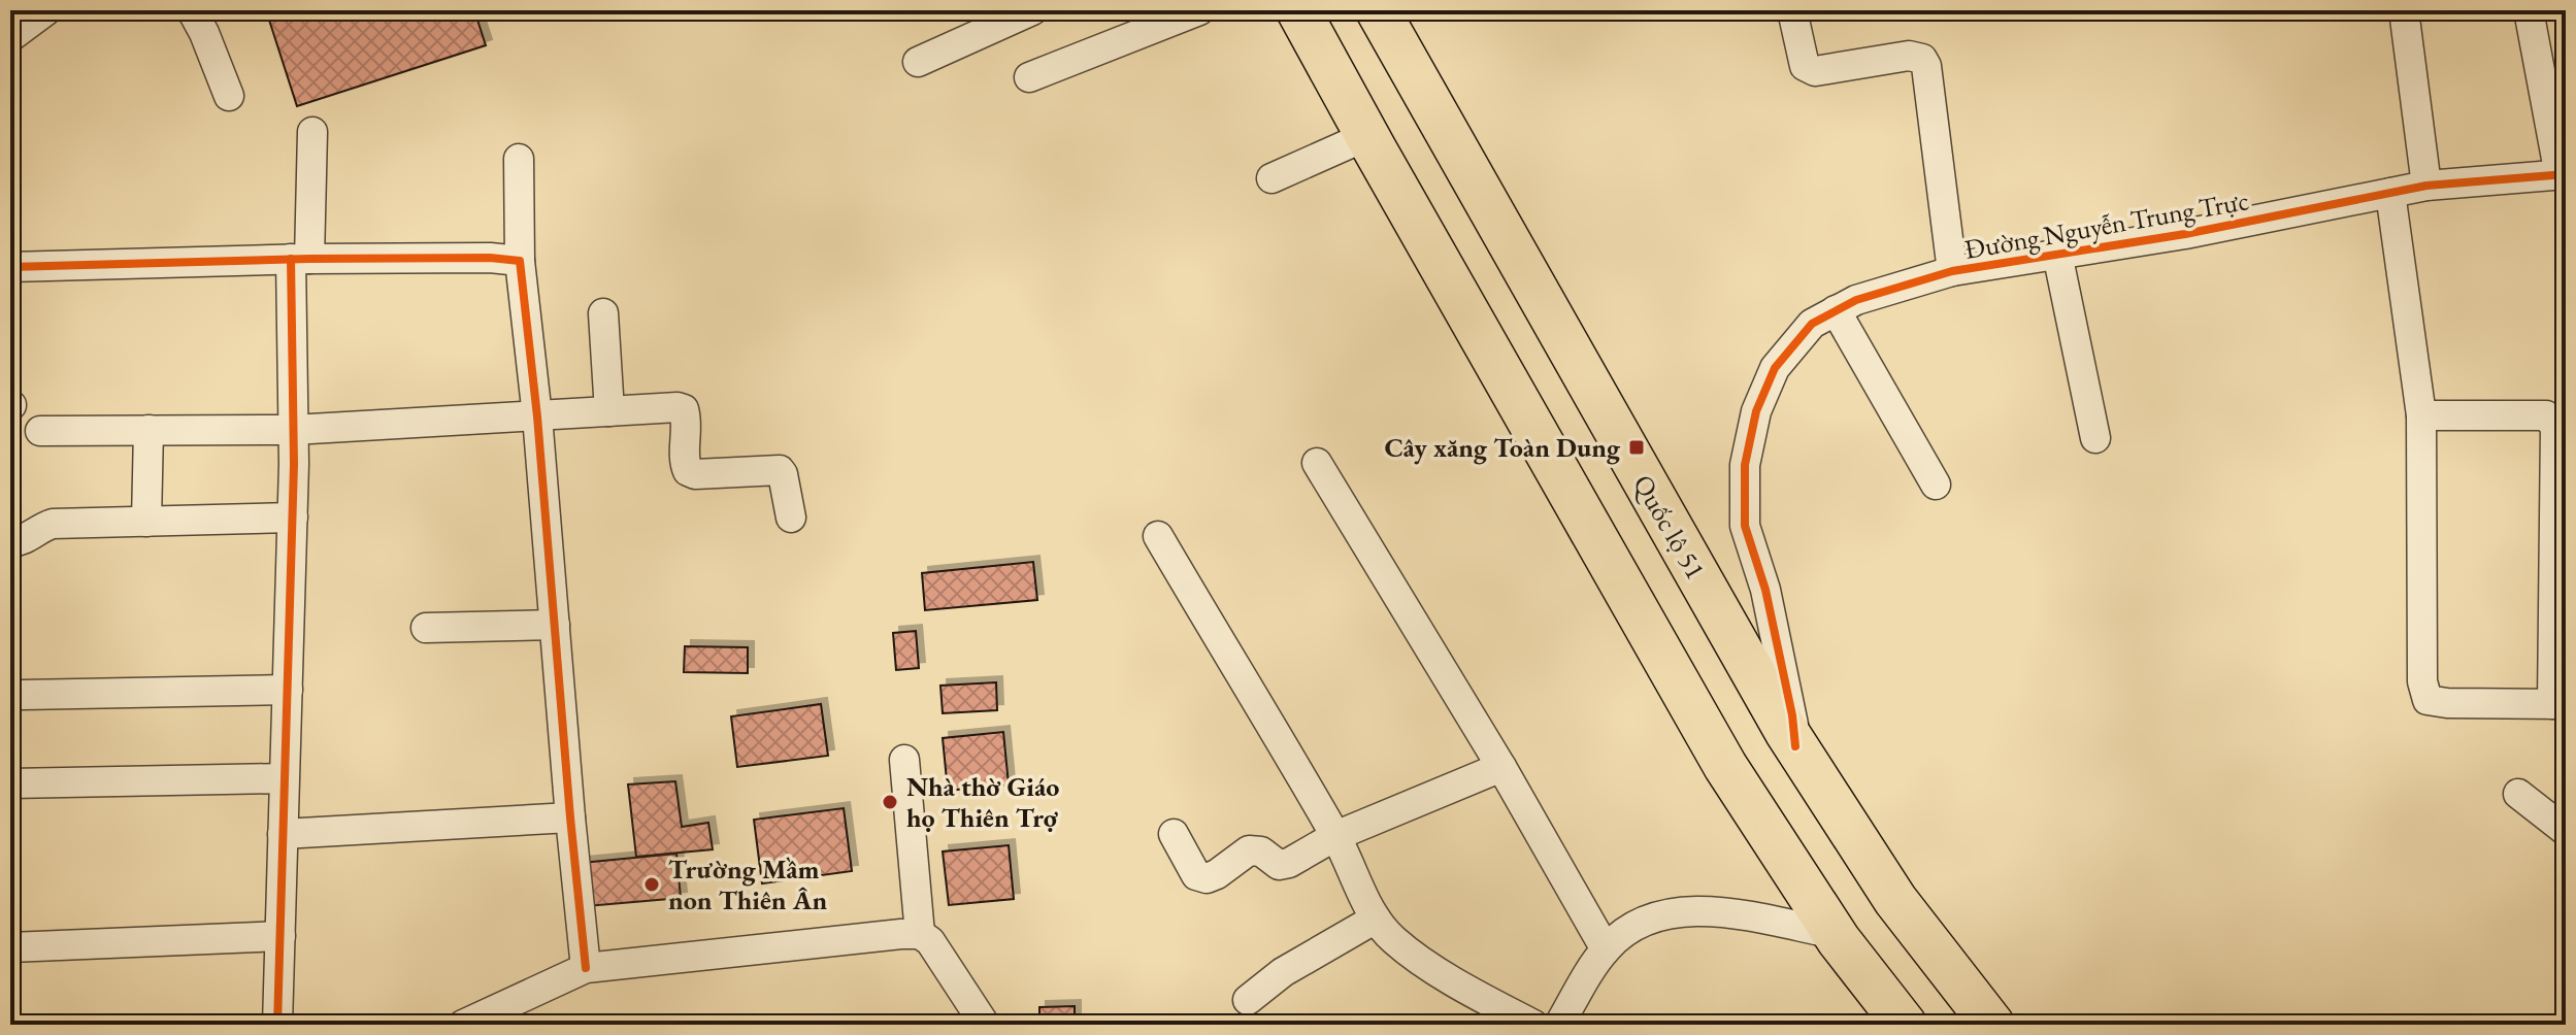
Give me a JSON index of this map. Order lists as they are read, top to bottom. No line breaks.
{"streets":{"highway":["Quốc lộ 51"],"street":["Đường Nguyễn Trung Trực"]},"crossings":[["Đường Nguyễn Trung Trực","Quốc lộ 51"]],"places":{"transit":["Cây xăng Toàn Dung"],"other":["Nhà thờ Giáo họ Thiên Trợ","Trường Mầm non Thiên Ân"]}}
